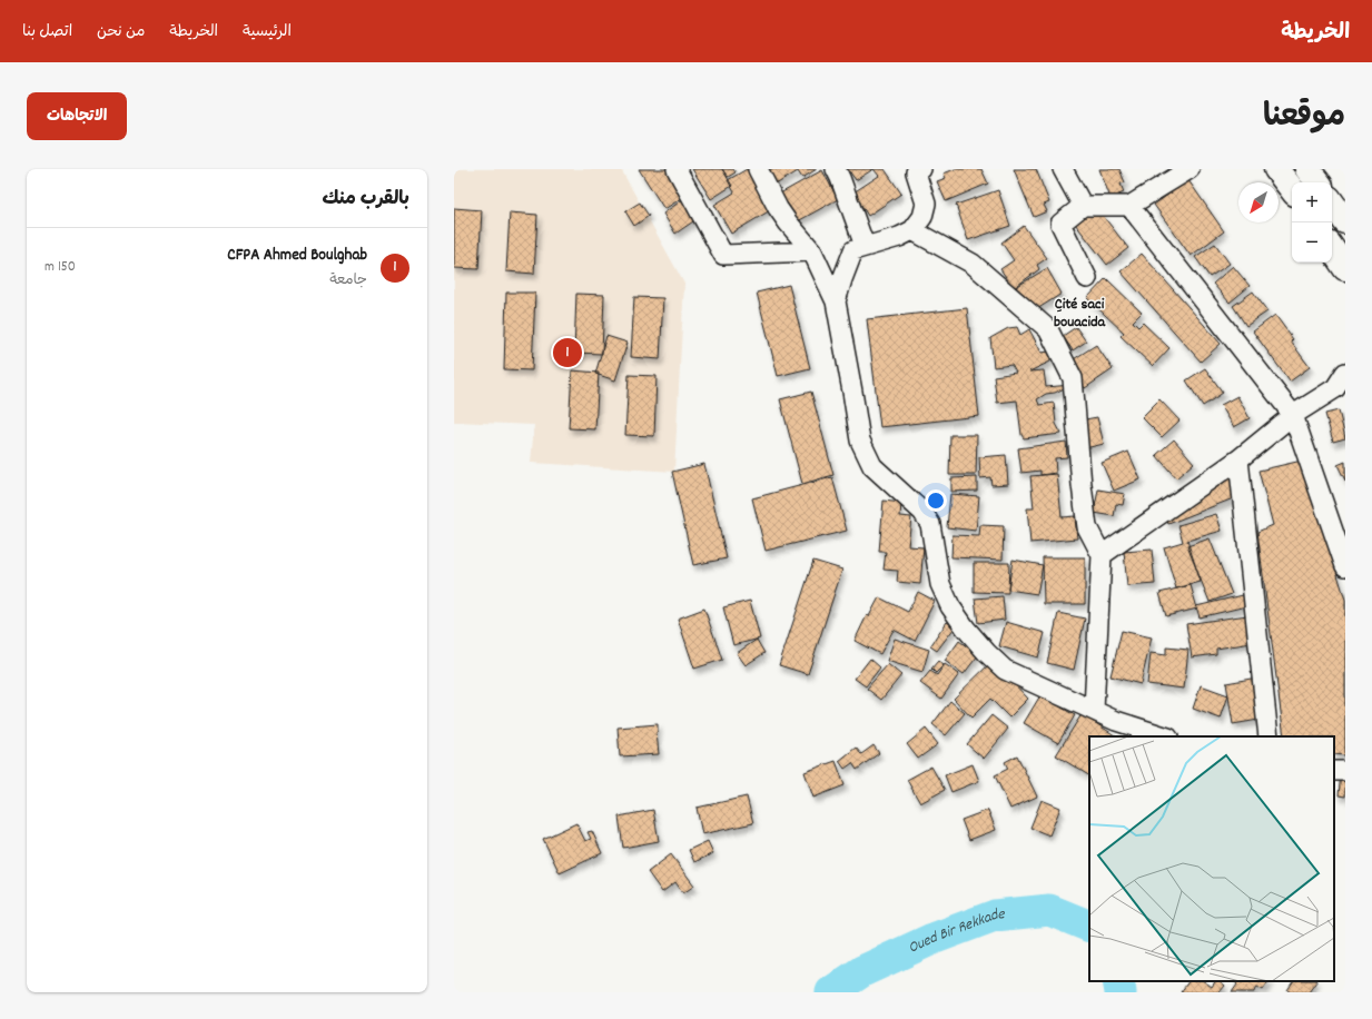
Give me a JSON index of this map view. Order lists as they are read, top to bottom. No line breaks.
{"districts":["ِCité saci bouacida"],"water":["Oued Bir Rekkade"],"north":"bottom left","page":{"header":"الخريطة","nav":["الرئيسية","الخريطة","من نحن","اتصل بنا"],"title":"موقعنا","buttons":"الاتجاهات","heading":"بالقرب منك","map_buttons":["+","−"],"list":[{"mark":"1","name":"CFPA Ahmed Boulghab","note":"جامعة","value":"150 m"}],"pins":"1"}}
